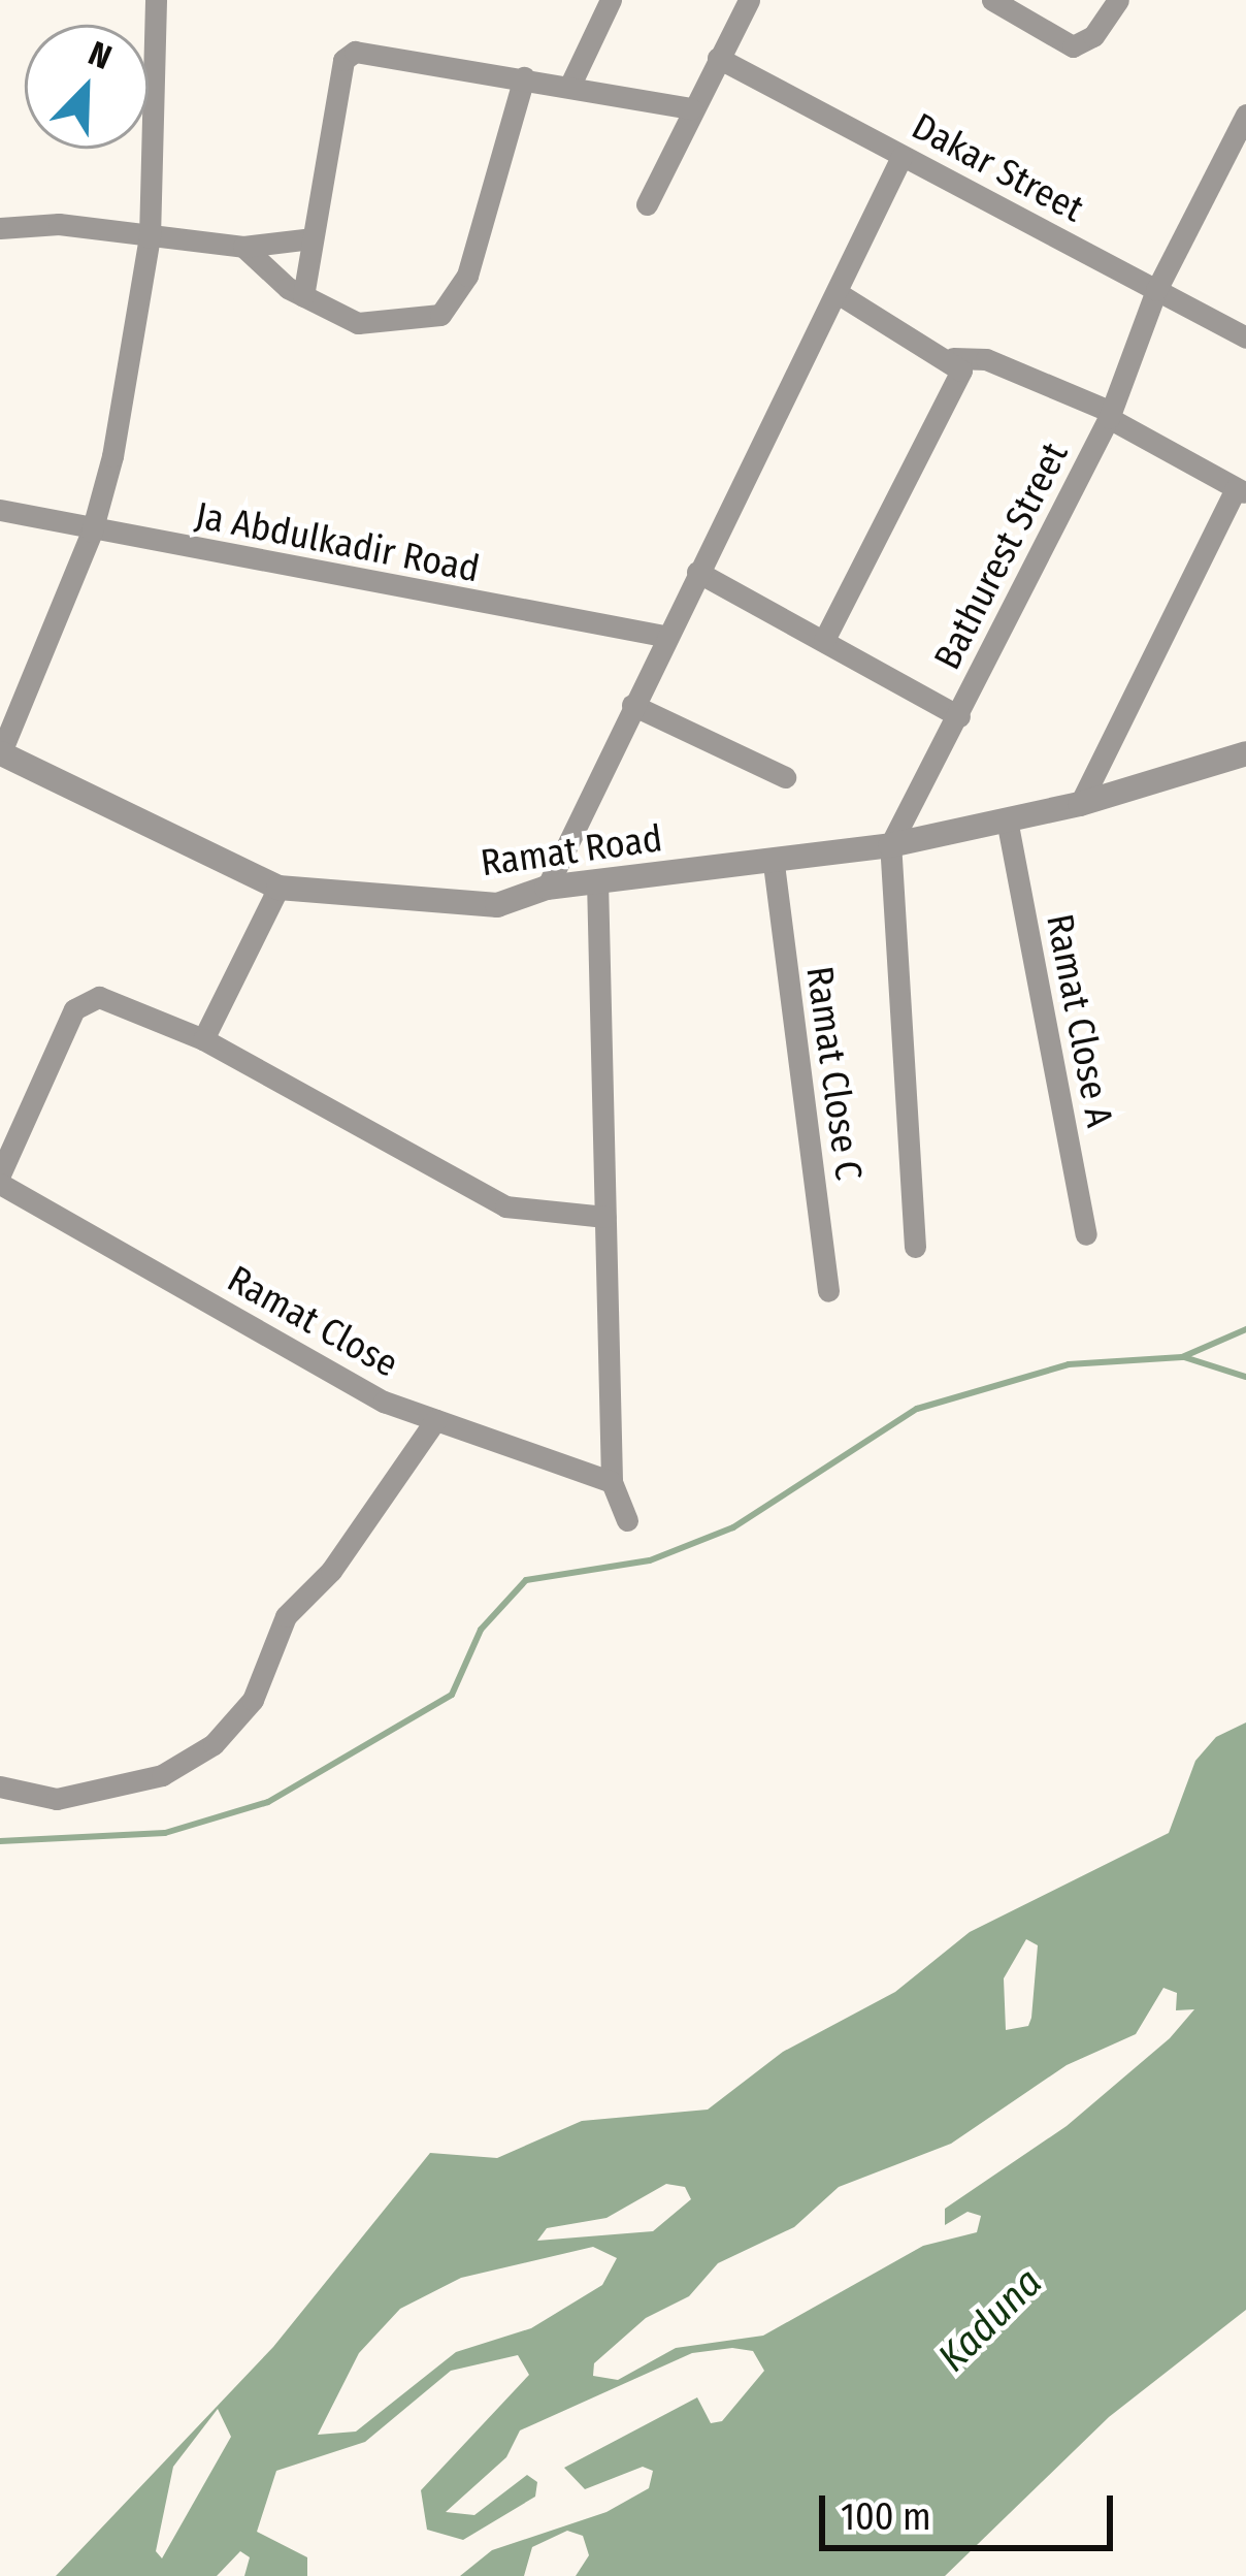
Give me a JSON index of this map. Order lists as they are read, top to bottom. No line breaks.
{"streets":{"street":["Dakar Street","Ja Abdulkadir Road","Bathurest Street","Ramat Road","Ramat Close A","Ramat Close C","Ramat Close"]},"crossings":[["Dakar Street","Bathurest Street"],["Bathurest Street","Ramat Road"],["Ramat Road","Ramat Close A"],["Ramat Road","Ramat Close C"]],"water":["Kaduna"],"scale_bar":"100 m","north":"top right"}
